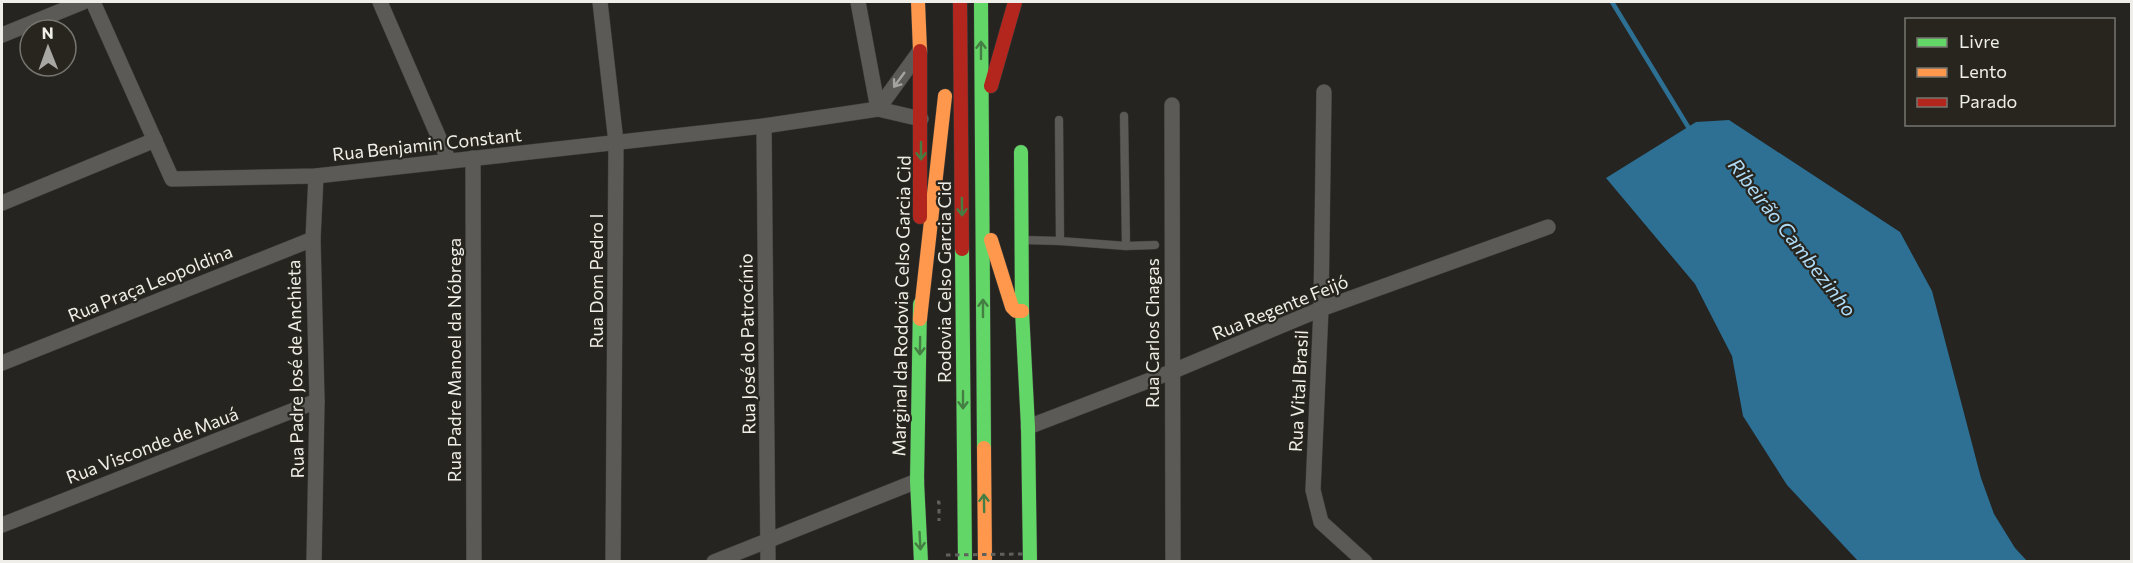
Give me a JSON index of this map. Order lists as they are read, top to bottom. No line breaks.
{"streets":{"main road":["Rodovia Celso Garcia Cid","Marginal da Rodovia Celso Garcia Cid"],"street":["Rua Benjamin Constant","Rua Dom Pedro I","Rua Praça Leopoldina","Rua Regente Feijó","Rua Carlos Chagas","Rua José do Patrocínio","Rua Padre Manoel da Nóbrega","Rua Padre José de Anchieta","Rua Vital Brasil","Rua Visconde de Mauá"]},"crossings":[["Rua Benjamin Constant","Rua Dom Pedro I"],["Rua Benjamin Constant","Marginal da Rodovia Celso Garcia Cid"],["Rua Benjamin Constant","Rua José do Patrocínio"],["Rua Benjamin Constant","Rua Padre Manoel da Nóbrega"],["Rua Benjamin Constant","Rua Padre José de Anchieta"],["Rua Praça Leopoldina","Rua Padre José de Anchieta"],["Rua Regente Feijó","Rua Carlos Chagas"],["Rua Regente Feijó","Rua Vital Brasil"],["Rua Padre José de Anchieta","Rua Visconde de Mauá"]],"water":["Ribeirão Cambezinho"],"legend":["Livre","Lento","Parado"],"north":"top"}
